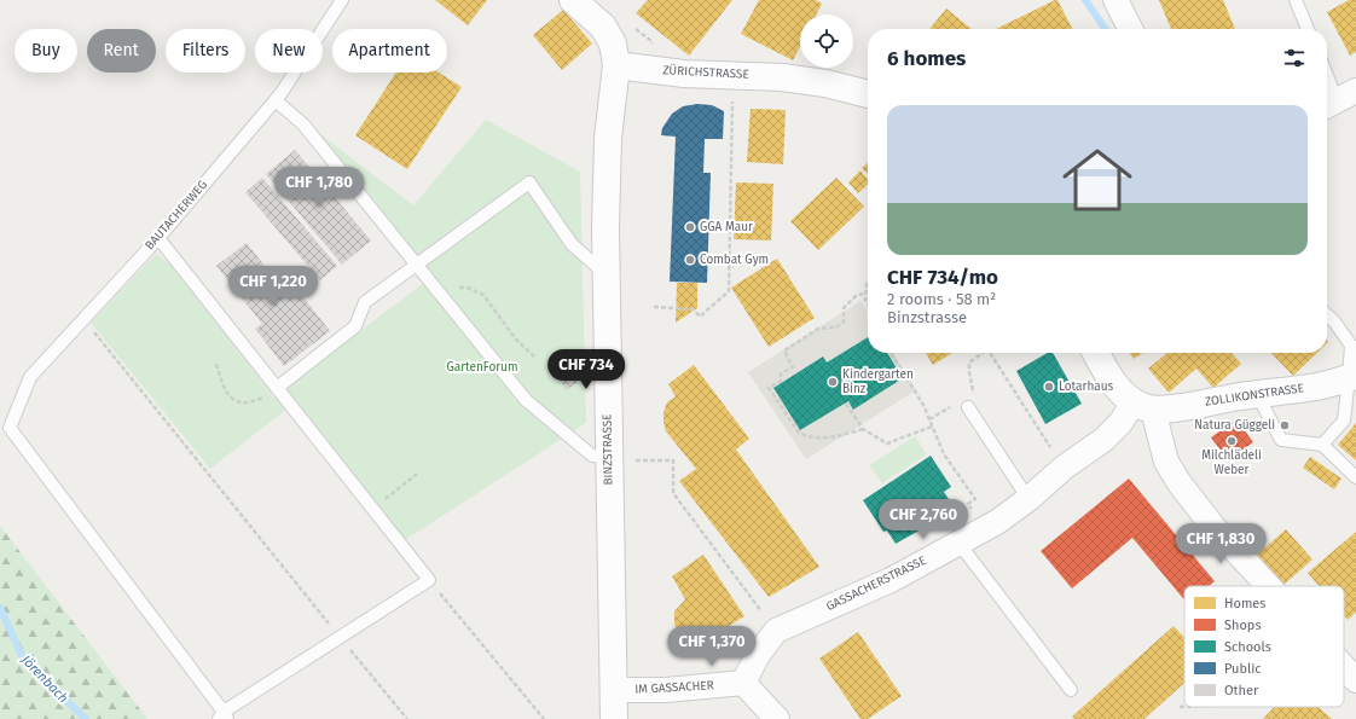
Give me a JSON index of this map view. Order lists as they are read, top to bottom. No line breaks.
{"streets":{"main road":["ZÜRICHSTRASSE","ZOLLIKONSTRASSE","BINZSTRASSE"],"street":["GASSACHERSTRASSE","IM GASSACHER"],"lane":["BAUTACHERWEG"]},"crossings":[["ZÜRICHSTRASSE","BINZSTRASSE"],["ZOLLIKONSTRASSE","GASSACHERSTRASSE"],["BINZSTRASSE","IM GASSACHER"],["GASSACHERSTRASSE","IM GASSACHER"]],"water":["Jörenbach"],"parks":["GartenForum"],"places":["GGA Maur","Combat Gym","Kindergarten Binz","Lotarhaus","Natura Güggeli","Milchlädeli Weber"],"legend":["Homes","Shops","Schools","Public","Other"],"page":{"chip":["Buy","Rent","Filters","New","Apartment"],"heading":"6 homes","list":[{"name":"CHF 734/mo","note":"2 rooms · 58 m² · Binzstrasse"}],"price":["CHF 1,780","CHF 1,220","CHF 734","CHF 2,760","CHF 1,830","CHF 1,370"]}}
